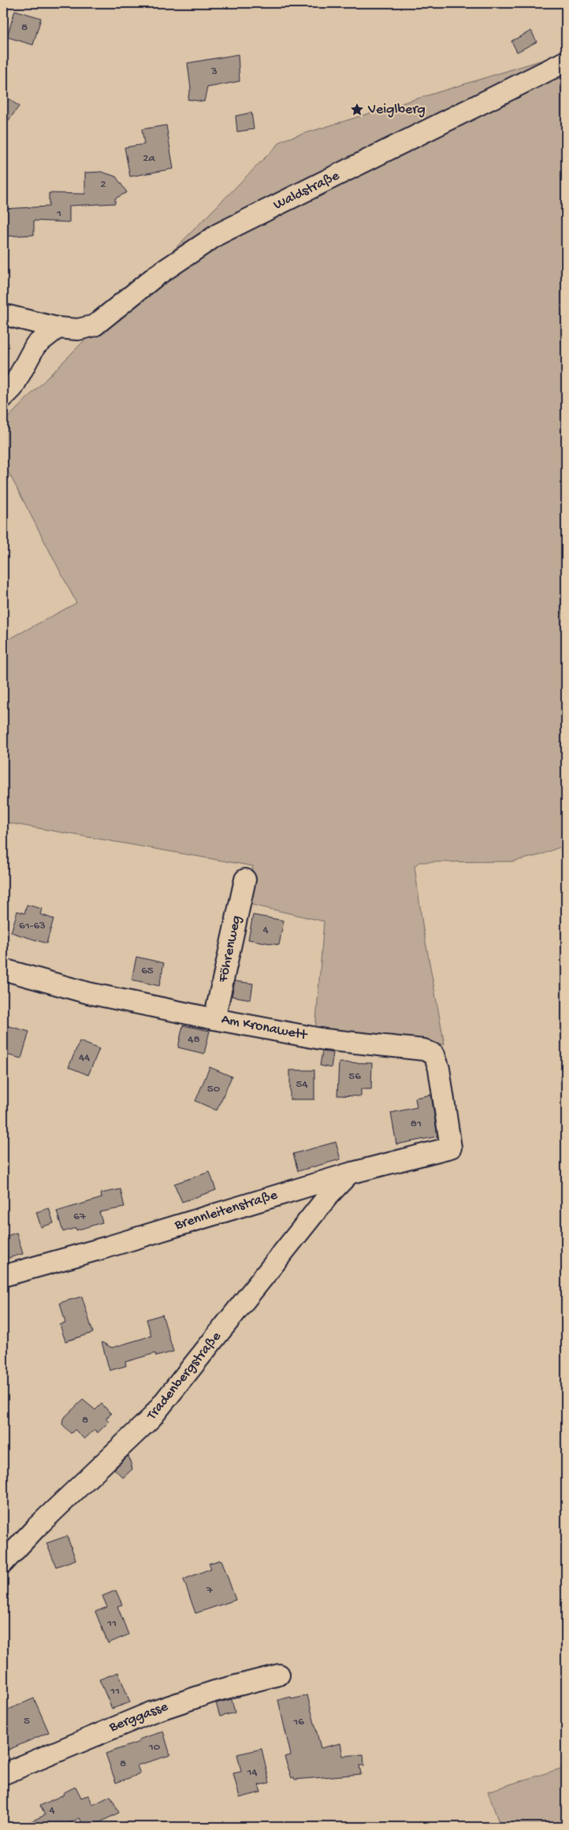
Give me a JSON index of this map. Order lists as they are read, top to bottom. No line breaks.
{"streets":{"street":["Waldstraße","Föhrenweg","Am Kronawett","Brennleitenstraße","Tradenbergstraße","Berggasse"]},"crossings":[["Föhrenweg","Am Kronawett"],["Am Kronawett","Brennleitenstraße"],["Brennleitenstraße","Tradenbergstraße"]],"places":{"place":["Veiglberg"]},"house_numbers":["8","3","2a","2","1","61-63","4","65","48","44","56","54","50","81","67","8","7","11","11","5","16","10","8","14","4"]}
